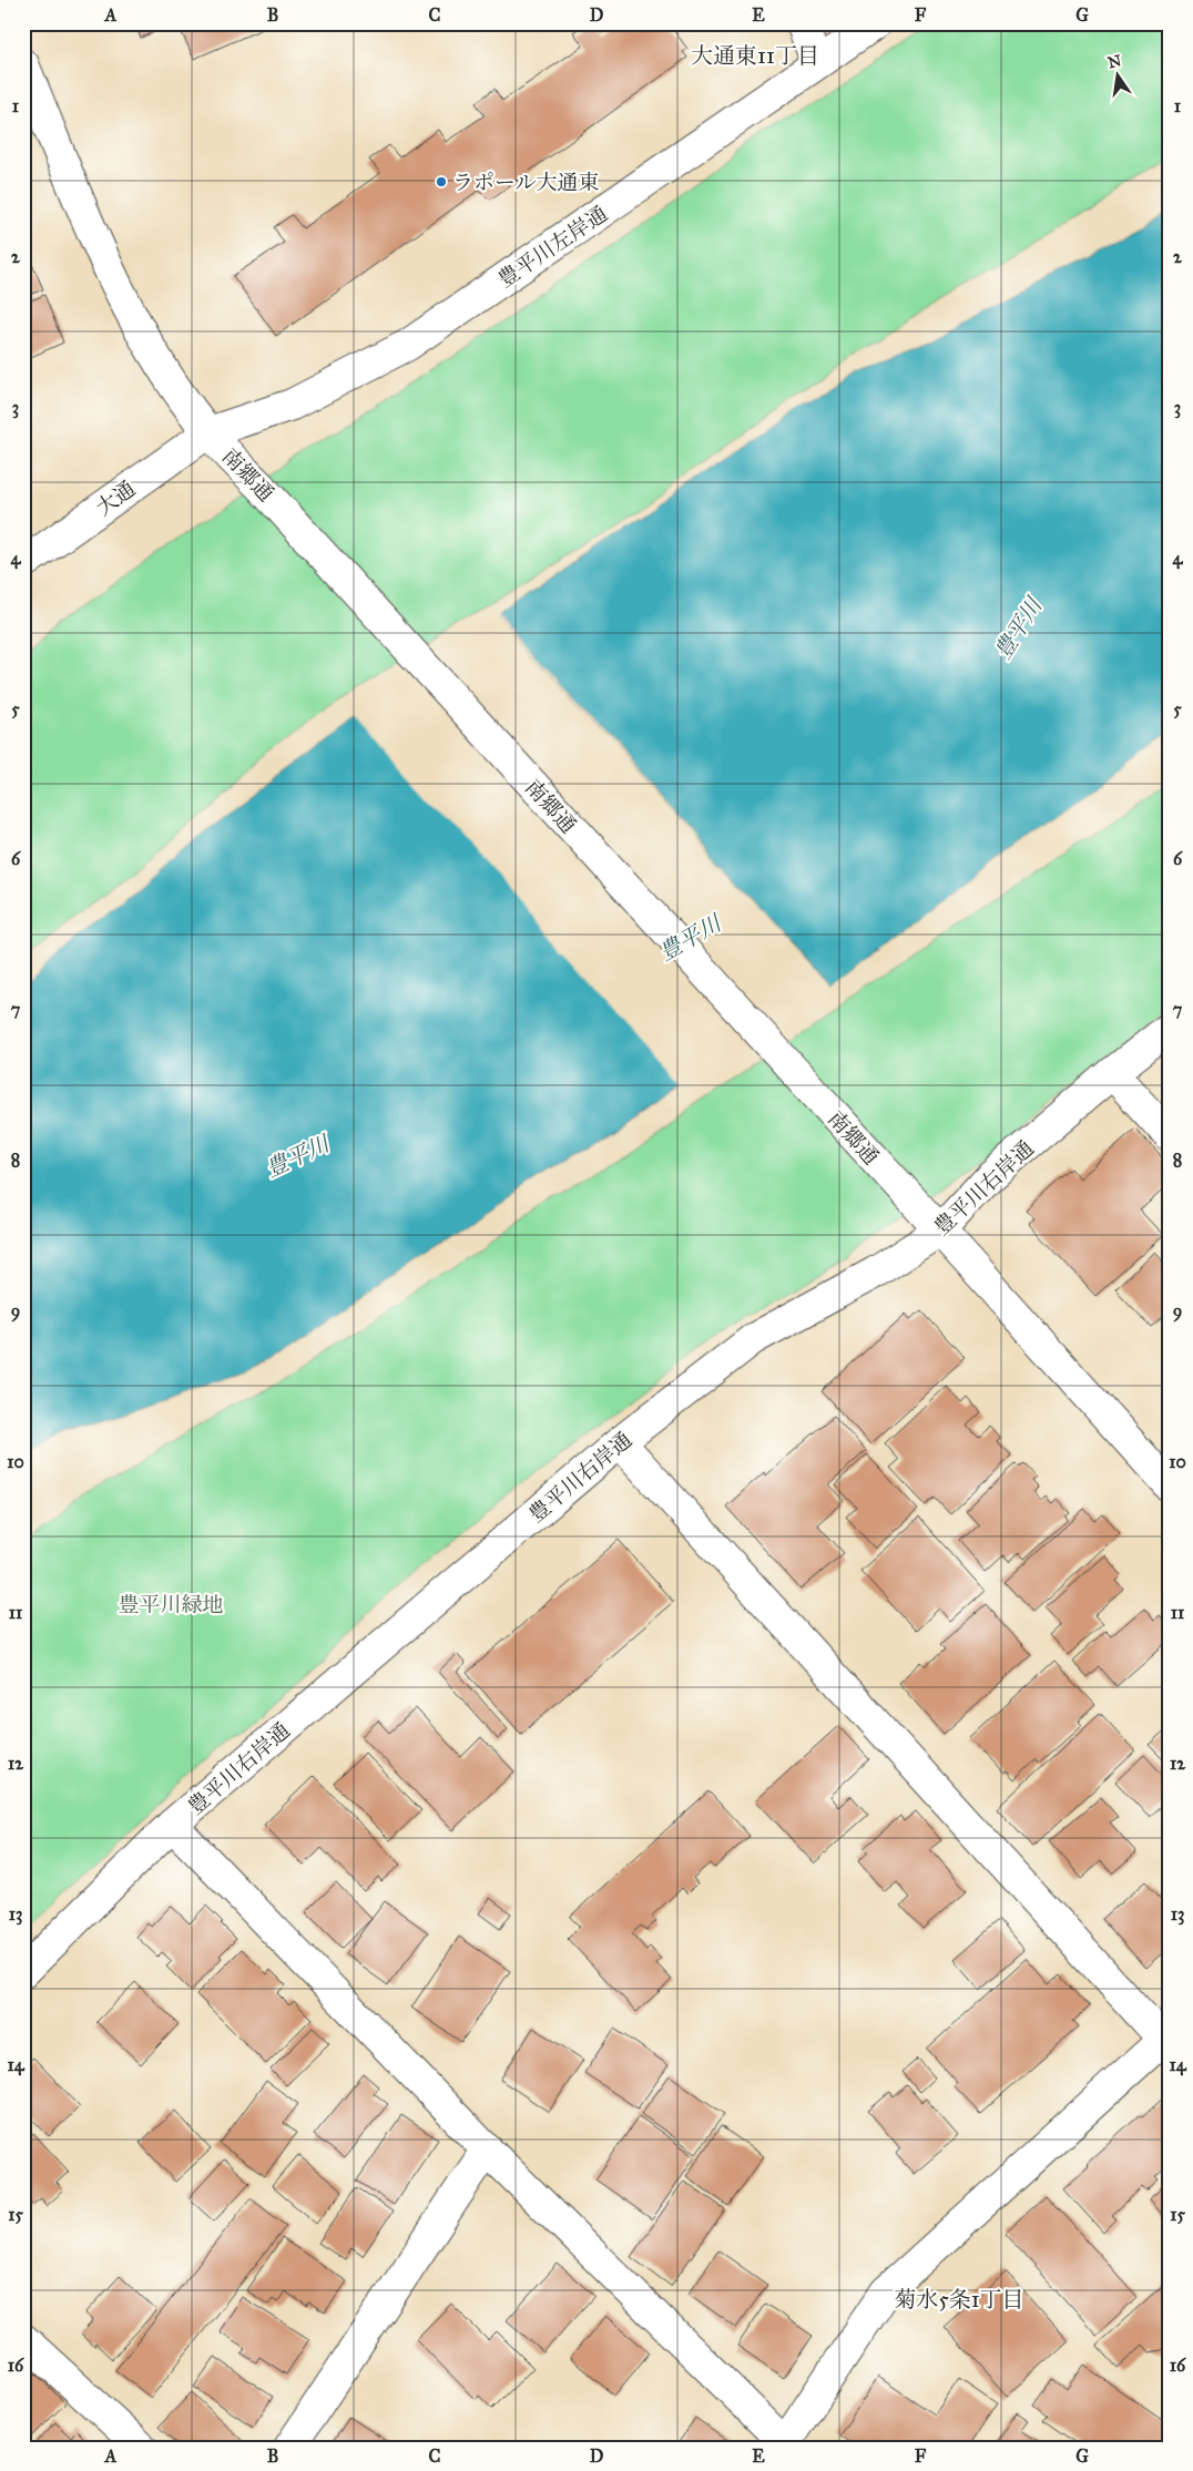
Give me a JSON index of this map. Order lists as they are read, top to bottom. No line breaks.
{"streets":{"street":["豊平川左岸通","南郷通","大通","豊平川右岸通"]},"crossings":[["豊平川左岸通","南郷通"],["豊平川左岸通","大通"],["南郷通","大通"],["南郷通","豊平川右岸通"]],"districts":["大通東11丁目","菊水5条1丁目"],"water":["豊平川"],"parks":["豊平川緑地"],"places":["ラポール大通東"],"north":"top","grid":{"columns":["A","B","C","D","E","F","G"],"rows":["1","2","3","4","5","6","7","8","9","10","11","12","13","14","15","16"]}}
